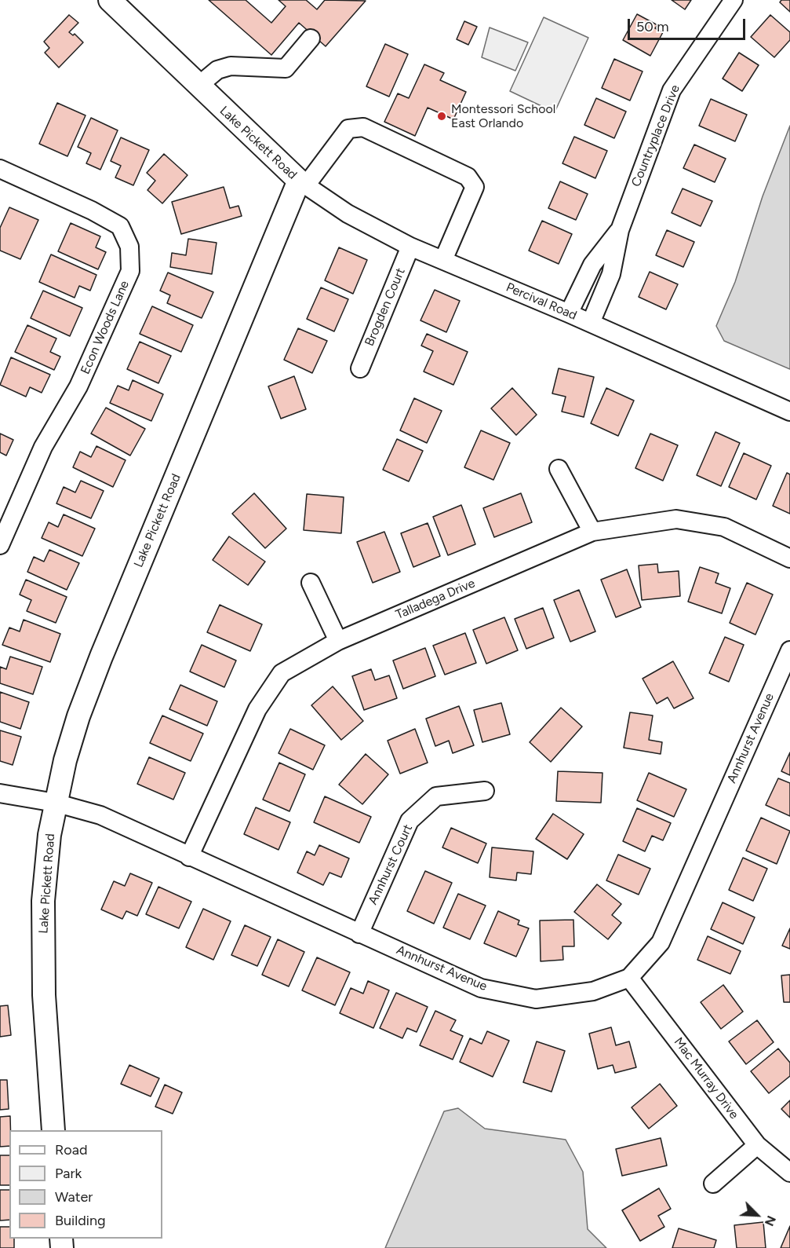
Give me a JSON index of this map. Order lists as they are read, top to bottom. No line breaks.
{"streets":{"main road":["Lake Pickett Road"],"street":["Countryplace Drive","Percival Road","Brogden Court","Econ Woods Lane","Talladega Drive","Annhurst Avenue","Annhurst Court","Mac Murray Drive"]},"crossings":[["Countryplace Drive","Percival Road"],["Lake Pickett Road","Percival Road"],["Lake Pickett Road","Annhurst Avenue"],["Percival Road","Brogden Court"],["Talladega Drive","Annhurst Avenue"],["Annhurst Avenue","Annhurst Court"],["Annhurst Avenue","Mac Murray Drive"]],"places":["Montessori School East Orlando"],"legend":["Road","Park","Water","Building"],"scale_bar":"50 m","north":"bottom right"}
